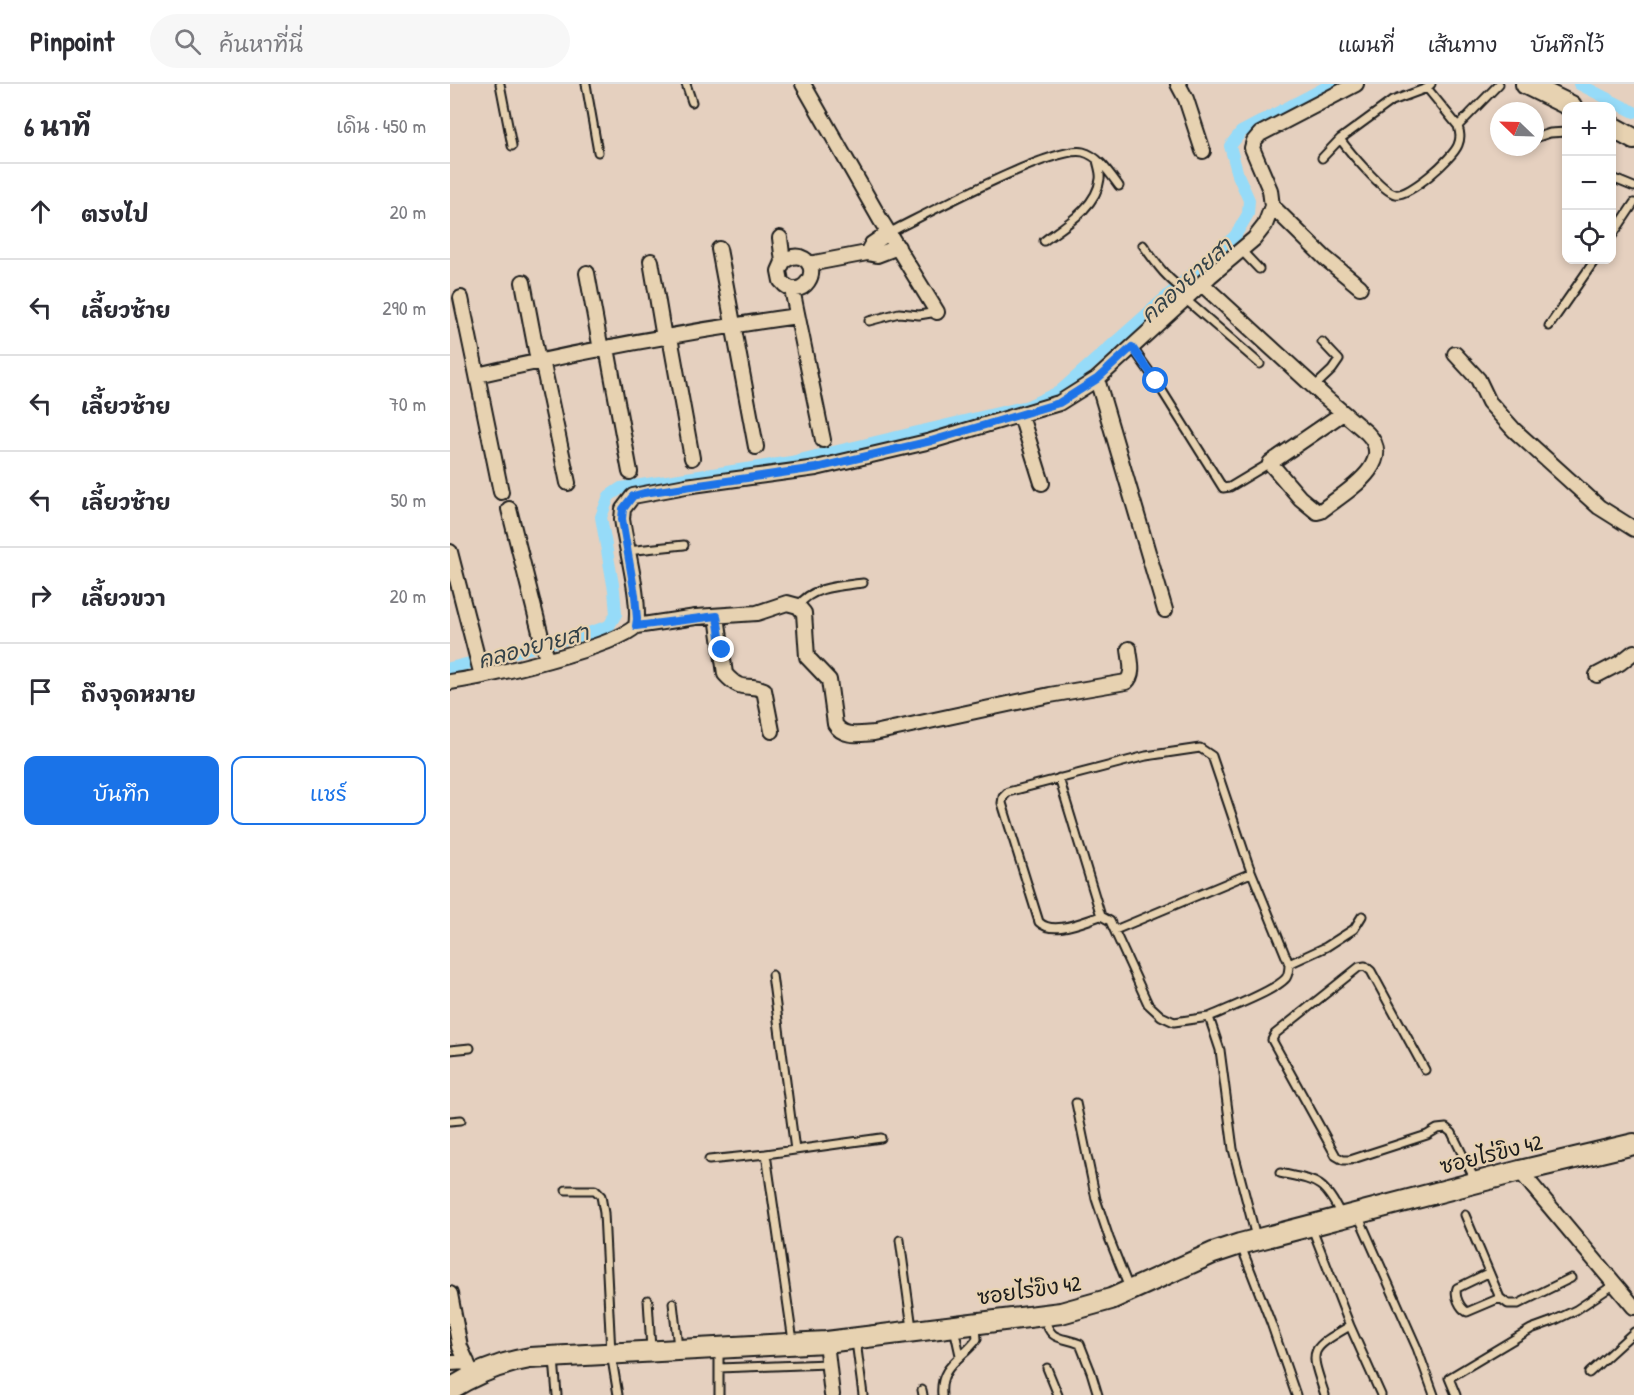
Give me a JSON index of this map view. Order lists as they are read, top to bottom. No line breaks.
{"streets":{"street":["ซอยไร่ขิง 42"]},"water":["คลองยายสา"],"north":"top left","page":{"header":"Pinpoint","search":"ค้นหาที่นี่","nav":["แผนที่","เส้นทาง","บันทึกไว้"],"heading":["6 นาที","เดิน · 450 m"],"map_buttons":["+","−"],"list":[["ตรงไป","20 m"],["เลี้ยวซ้าย","290 m"],["เลี้ยวซ้าย","70 m"],["เลี้ยวซ้าย","50 m"],["เลี้ยวขวา","20 m"],"ถึงจุดหมาย"],"buttons":["บันทึก","แชร์"]}}
